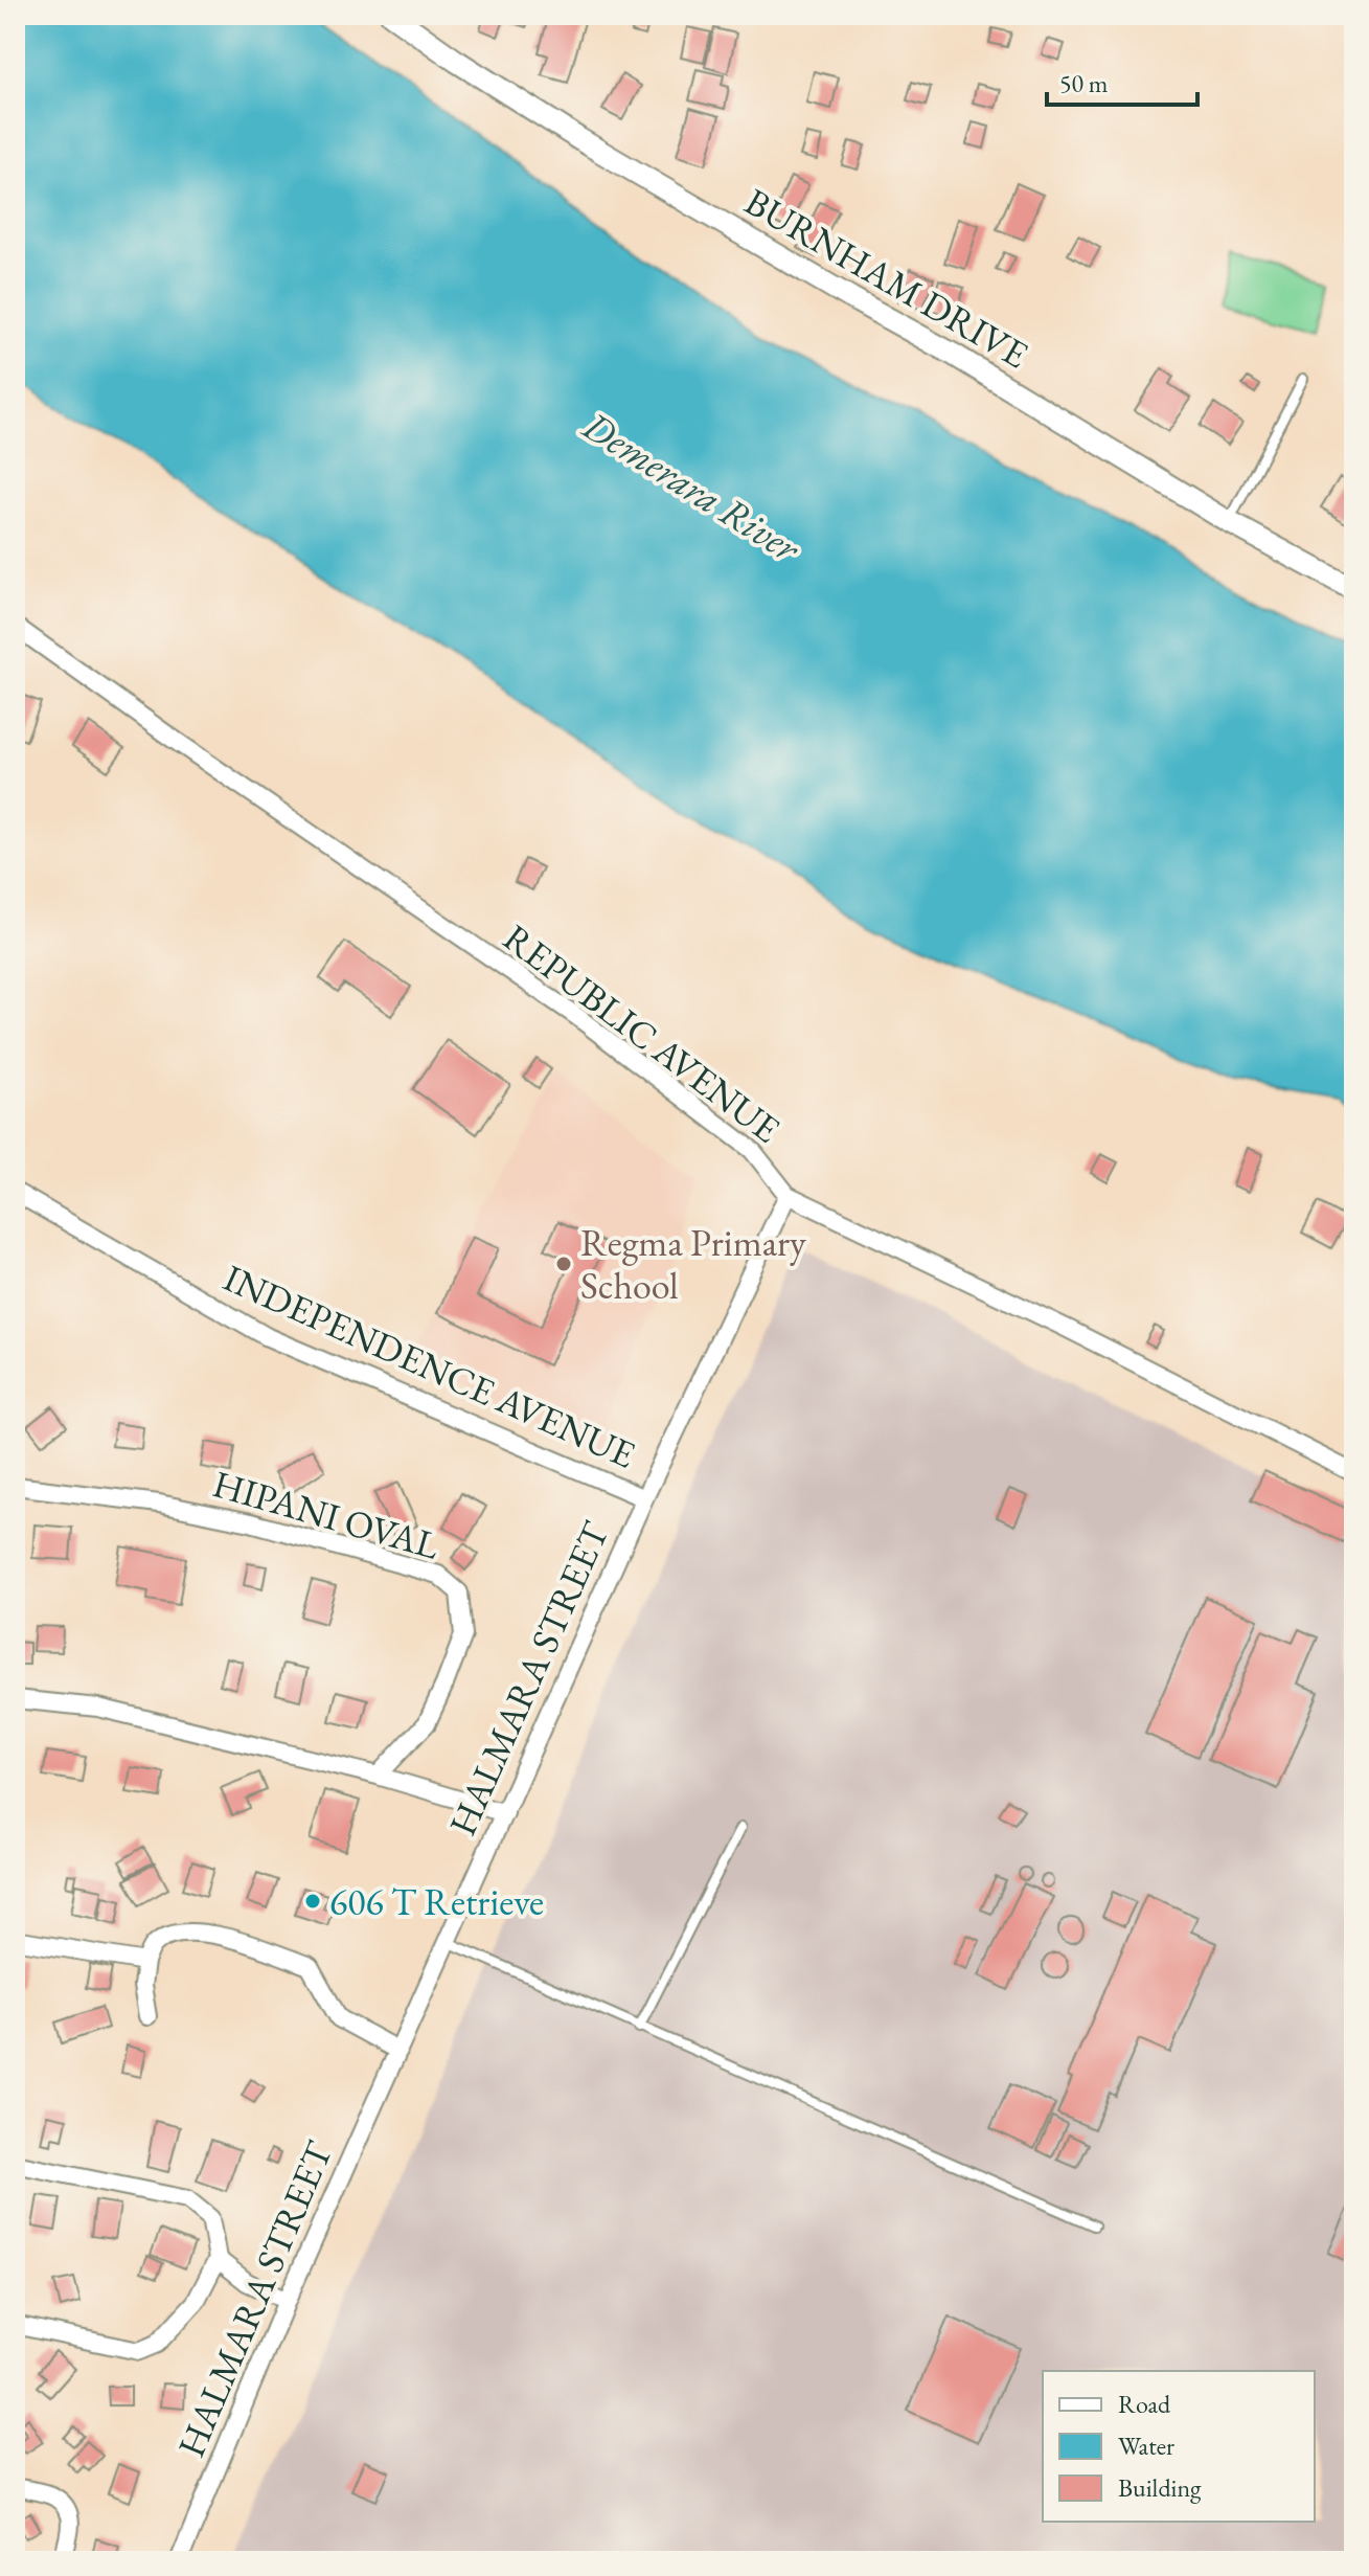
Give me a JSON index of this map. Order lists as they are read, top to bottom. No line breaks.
{"streets":{"street":["BURNHAM DRIVE","REPUBLIC AVENUE","INDEPENDENCE AVENUE","HIPANI OVAL","HALMARA STREET"]},"crossings":[["REPUBLIC AVENUE","HALMARA STREET"],["INDEPENDENCE AVENUE","HALMARA STREET"]],"water":["Demerara River"],"places":["Regma Primary School","606 T Retrieve"],"legend":["Road","Water","Building"],"scale_bar":"50 m"}
